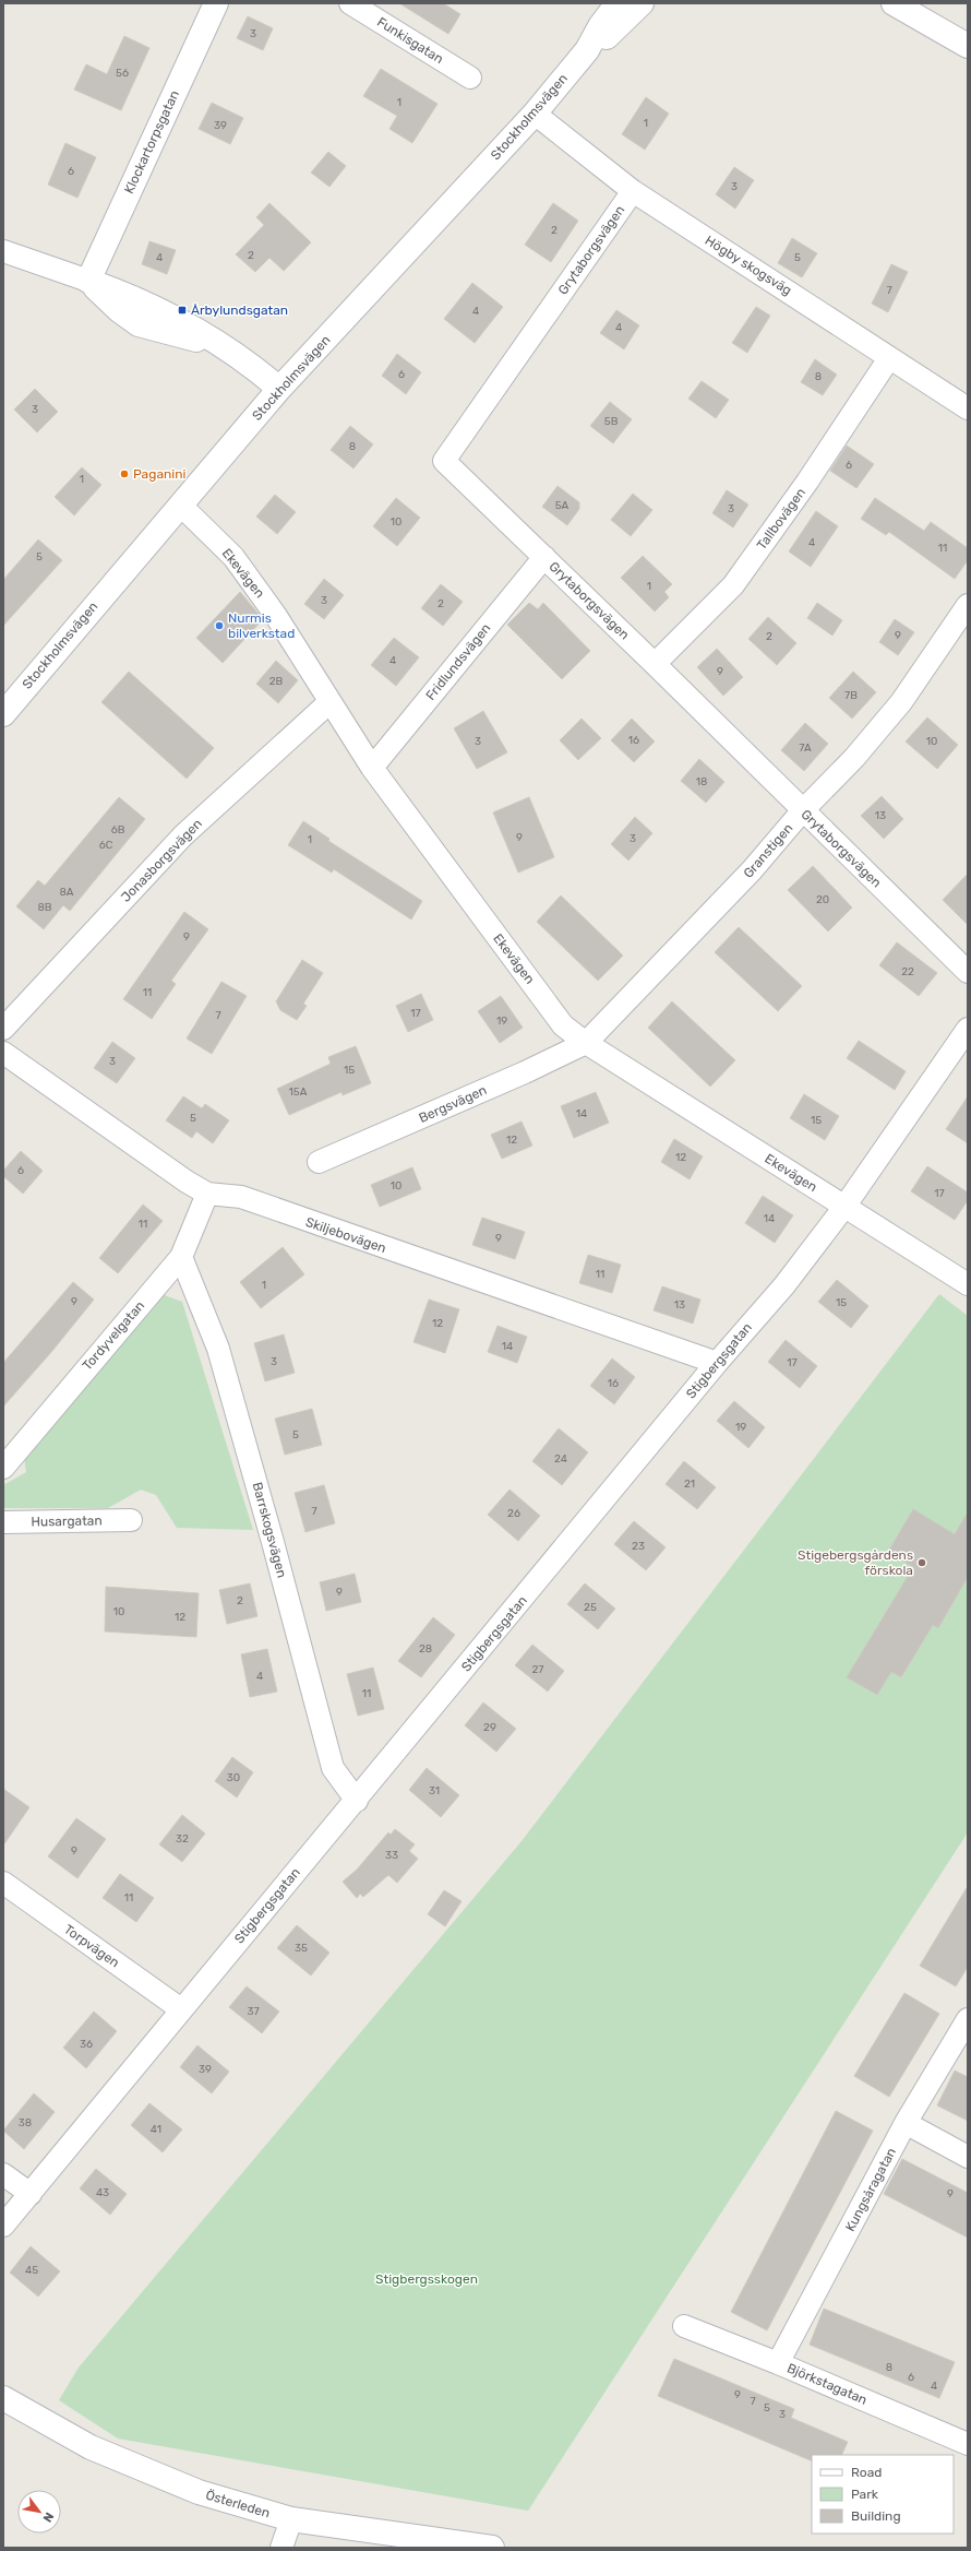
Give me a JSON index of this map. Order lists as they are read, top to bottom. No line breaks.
{"streets":{"main road":["Stockholmsvägen","Klockartorpsgatan","Österleden"],"street":["Funkisgatan","Grytaborgsvägen","Högby skogsväg","Tallbovägen","Ekevägen","Fridlundsvägen","Granstigen","Jonasborgsvägen","Bergsvägen","Skiljebovägen","Tordyvelgatan","Stigbergsgatan","Husargatan","Barrskogsvägen","Torpvägen","Kungsåragatan","Björkstagatan"]},"crossings":[["Stockholmsvägen","Högby skogsväg"],["Stockholmsvägen","Ekevägen"],["Grytaborgsvägen","Högby skogsväg"],["Grytaborgsvägen","Tallbovägen"],["Grytaborgsvägen","Fridlundsvägen"],["Grytaborgsvägen","Granstigen"],["Högby skogsväg","Tallbovägen"],["Ekevägen","Fridlundsvägen"],["Ekevägen","Granstigen"],["Ekevägen","Jonasborgsvägen"],["Ekevägen","Bergsvägen"],["Ekevägen","Stigbergsgatan"],["Granstigen","Bergsvägen"],["Skiljebovägen","Tordyvelgatan"],["Skiljebovägen","Stigbergsgatan"],["Tordyvelgatan","Barrskogsvägen"],["Stigbergsgatan","Barrskogsvägen"],["Stigbergsgatan","Torpvägen"],["Kungsåragatan","Björkstagatan"]],"parks":["Stigbergsskogen"],"places":{"transit":["Årbylundsgatan"],"other":["Paganini","Nurmis bilverkstad","Stigebergsgårdens förskola"]},"house_numbers":["3","56","1","1","39","6","3","2","2","4","5","7","4","4","6","8","3","5B","8","6","1","5A","3","10","4","11","5","1","3","2","9","2","4","9","2B","7B","16","3","10","7A","18","13","6B","9","3","1","6C","8A","20","8B","9","22","11","17","7","19","3","15","15A","14","5","15","12","12","6","10","17","14","11","9","11","1","9","15","13","12","14","3","17","16","19","5","24","21","7","26","23","9","2","25","10","12","28","27","4","11","29","30","31","32","9","33","11","35","37","36","39","38","41","43","9","45","8","6","4","9","7","5","3"],"legend":["Road","Park","Building"],"north":"bottom right"}
